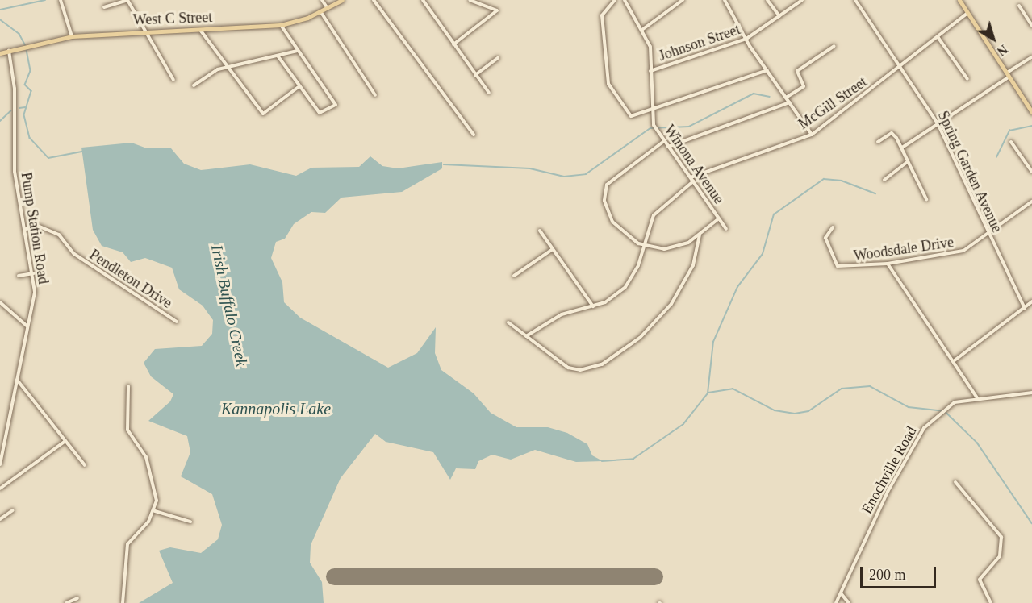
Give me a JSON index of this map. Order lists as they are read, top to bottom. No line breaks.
{"streets":{"main road":["West C Street"],"street":["Johnson Street","McGill Street","Winona Avenue","Spring Garden Avenue","Pump Station Road","Woodsdale Drive","Pendleton Drive","Enochville Road"]},"crossings":[["West C Street","Pump Station Road"],["Johnson Street","Winona Avenue"],["McGill Street","Winona Avenue"],["McGill Street","Spring Garden Avenue"],["Spring Garden Avenue","Woodsdale Drive"],["Pump Station Road","Pendleton Drive"]],"water":["Irish Buffalo Creek","Kannapolis Lake"],"scale_bar":"200 m","north":"bottom right"}
